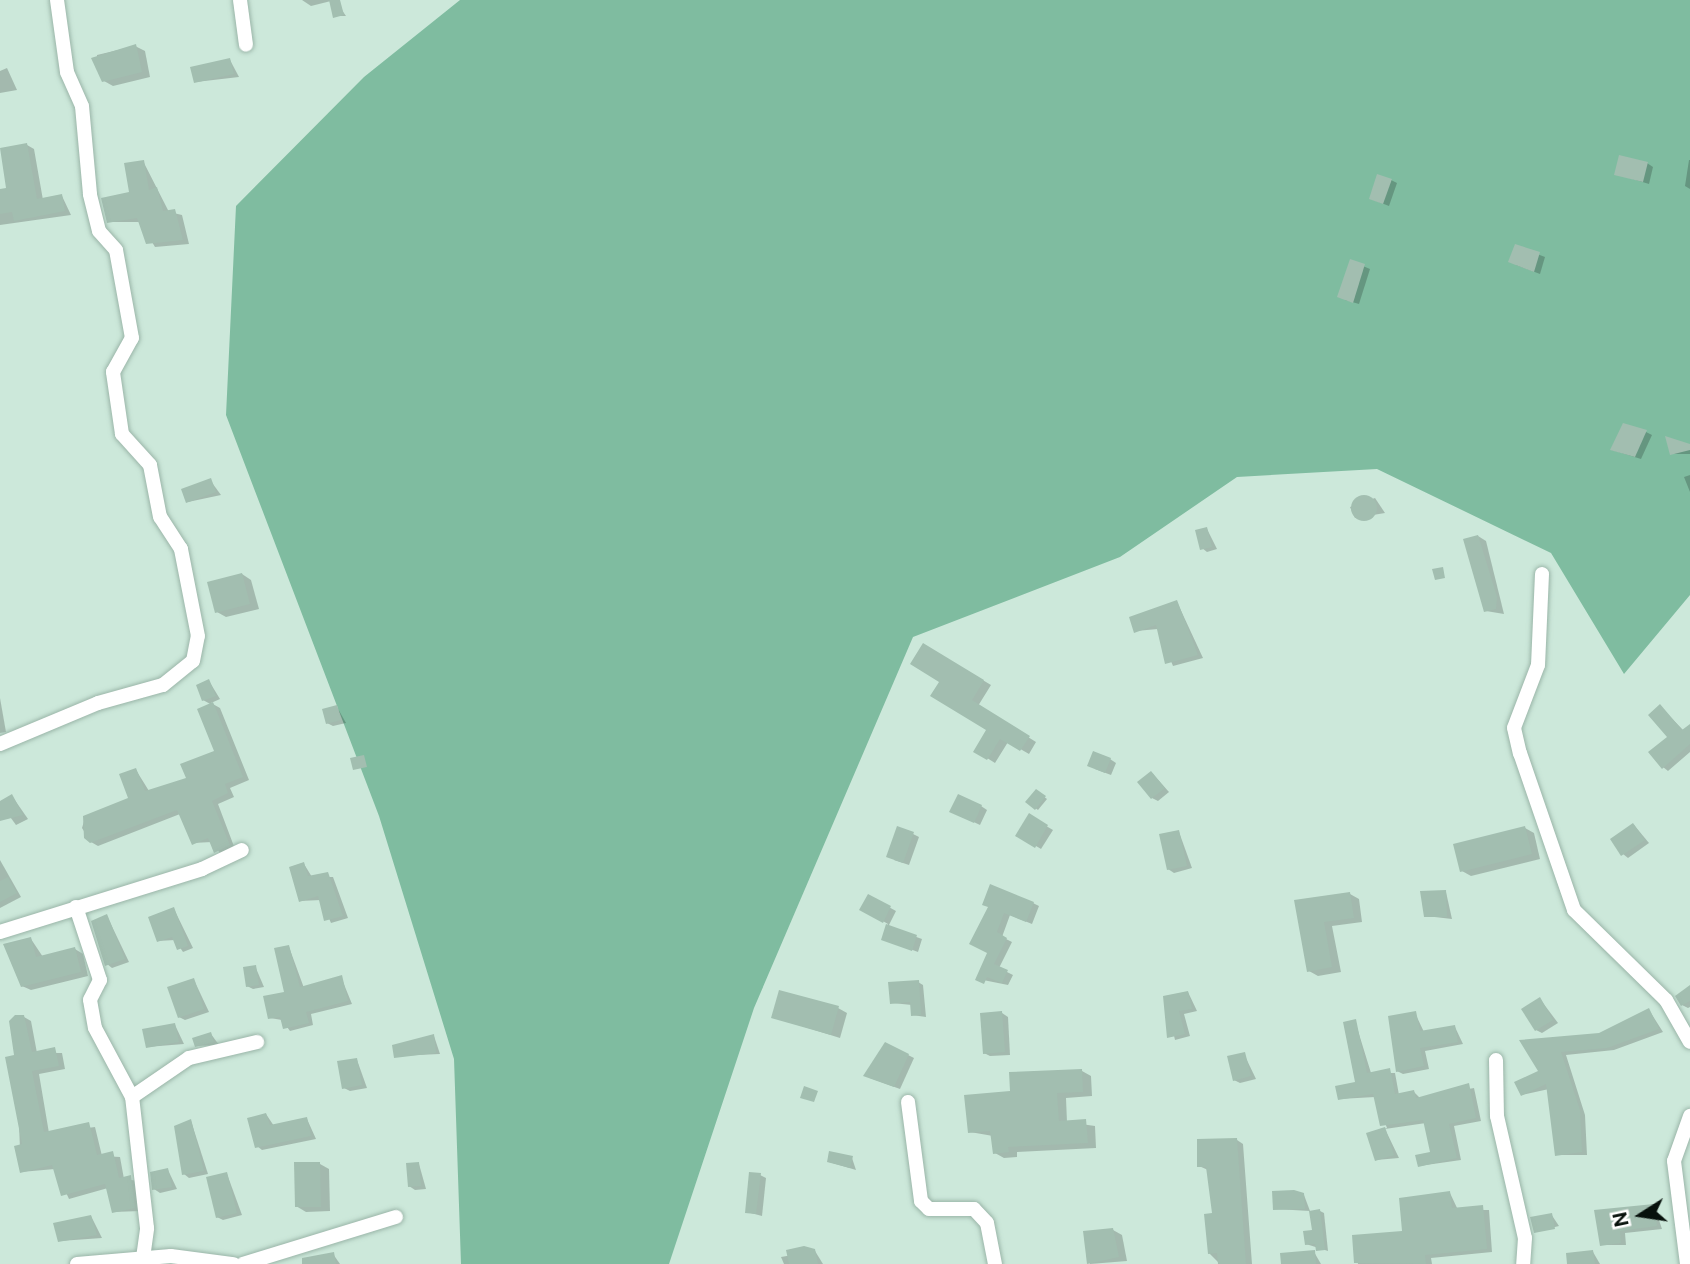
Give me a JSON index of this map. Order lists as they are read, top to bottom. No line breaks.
{"north":"left"}
